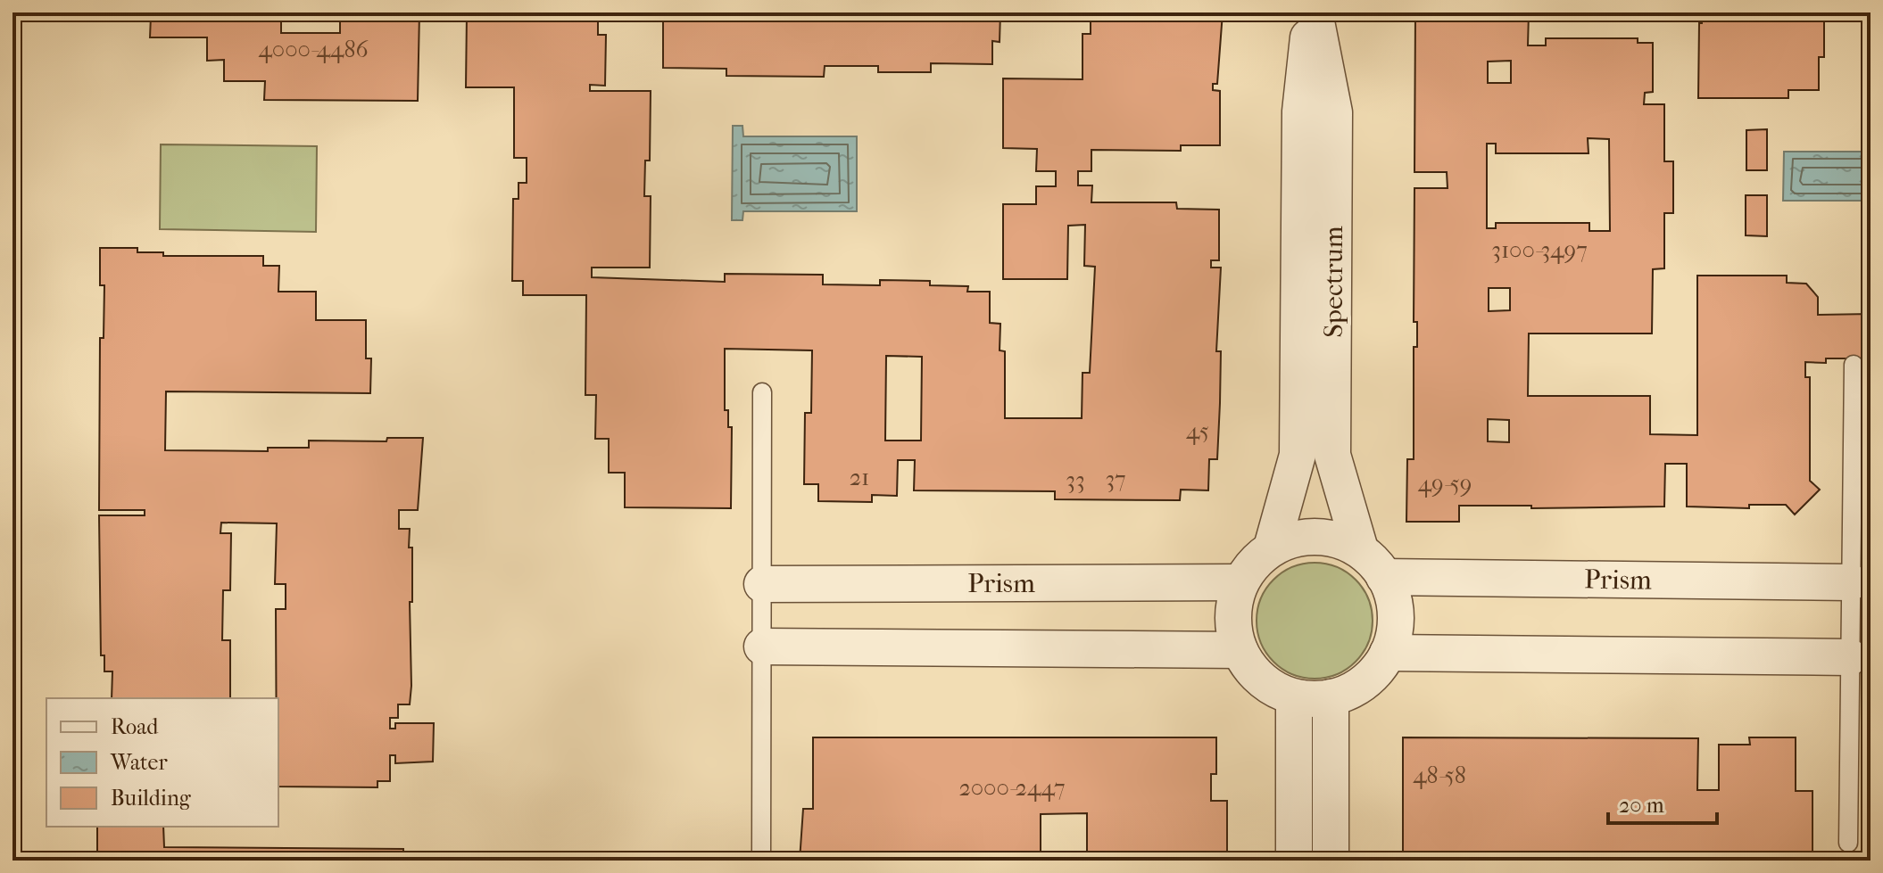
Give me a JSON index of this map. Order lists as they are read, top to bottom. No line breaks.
{"streets":{"street":["Spectrum","Prism"]},"crossings":[["Spectrum","Prism"]],"house_numbers":["4000-4486","3100-3497","45","21","37","33","49-59","48-58","2000-2447"],"legend":["Road","Water","Building"],"scale_bar":"20 m"}
